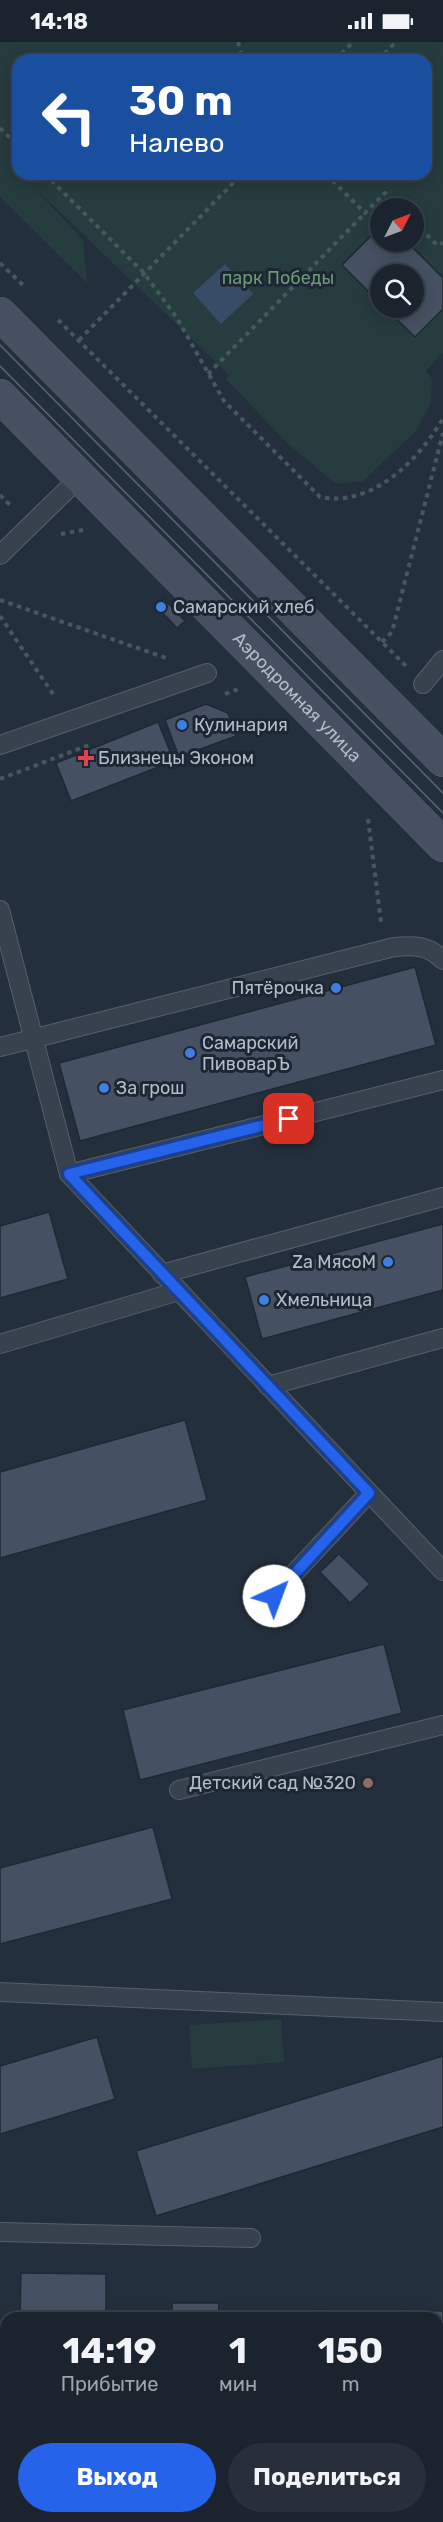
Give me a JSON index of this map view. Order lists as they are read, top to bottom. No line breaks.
{"streets":{"main road":["Аэродромная улица"]},"parks":["парк Победы"],"places":{"other":["Самарский хлеб","Кулинария","Пятёрочка","Самарский ПивоварЪ","За грош","Za МясоМ","Хмельница","Детский сад №320"],"health":["Близнецы Эконом"]},"north":"top right","page":{"status":"14:18","turn":["30 m","Налево"],"eta":["14:19","Прибытие","1","мин","150","m"],"buttons":["Выход","Поделиться"]}}
